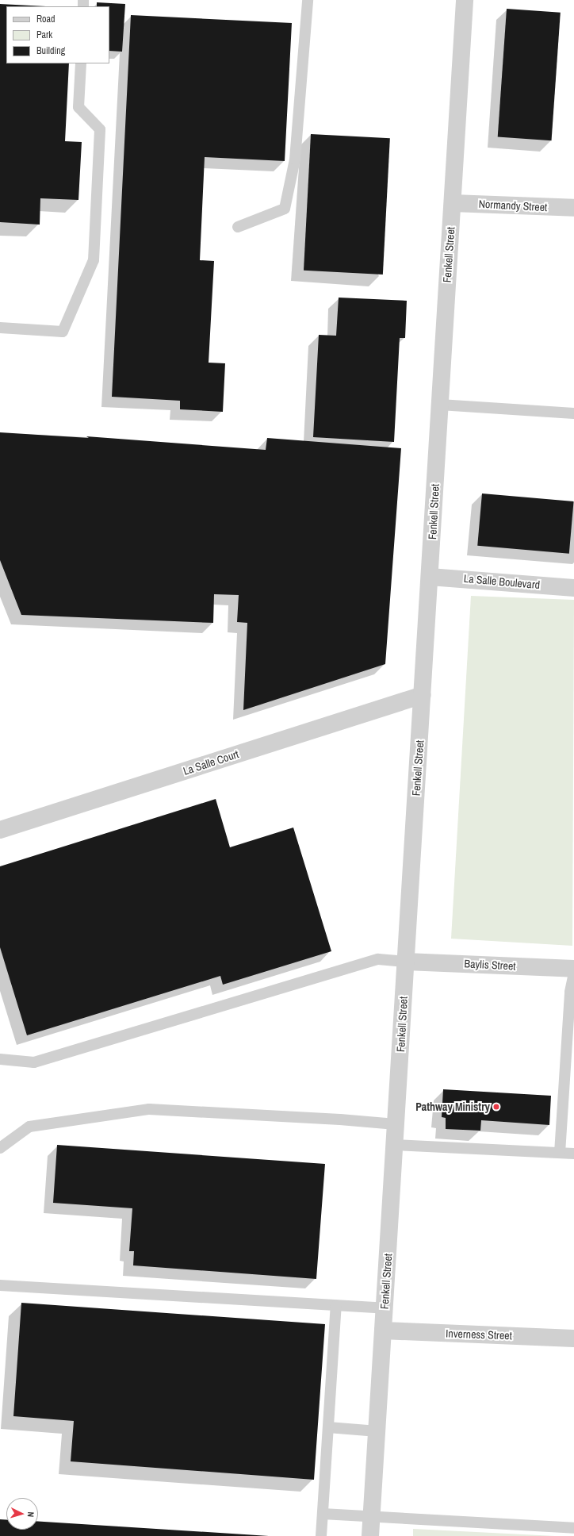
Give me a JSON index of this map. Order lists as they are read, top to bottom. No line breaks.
{"streets":{"street":["Normandy Street","Fenkell Street","La Salle Boulevard","La Salle Court","Baylis Street","Inverness Street"]},"crossings":[["Normandy Street","Fenkell Street"],["Fenkell Street","La Salle Boulevard"],["Fenkell Street","La Salle Court"],["Fenkell Street","Baylis Street"],["Fenkell Street","Inverness Street"]],"places":["Pathway Ministry"],"legend":["Road","Park","Building"],"north":"right"}
